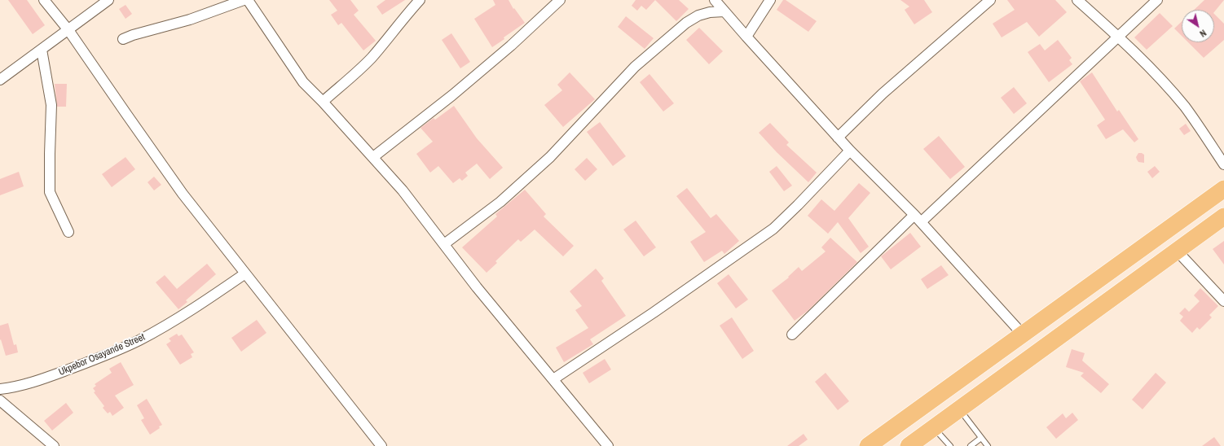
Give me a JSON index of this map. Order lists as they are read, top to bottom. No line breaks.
{"streets":{"street":["Ukpebor Osayande Street"]},"north":"bottom right"}
